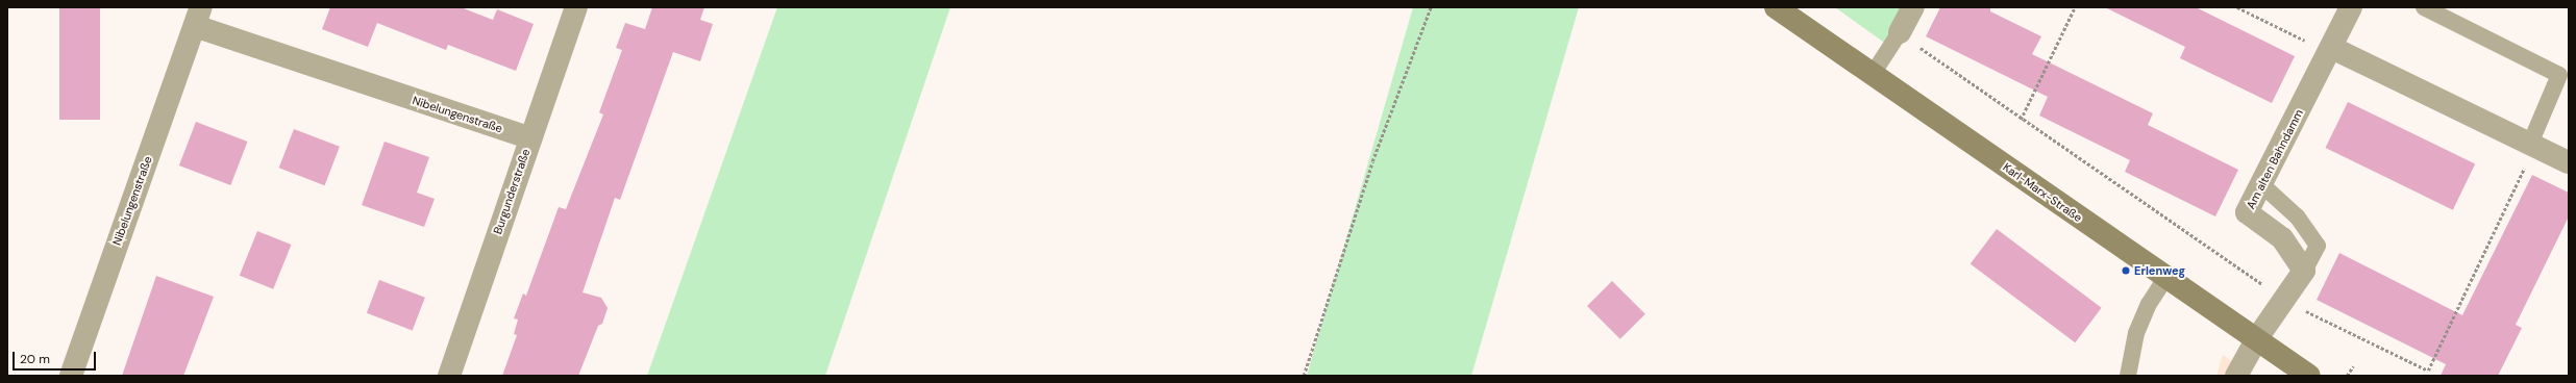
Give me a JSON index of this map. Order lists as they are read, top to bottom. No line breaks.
{"streets":{"main road":["Karl-Marx-Straße"],"street":["Nibelungenstraße","Am alten Bahndamm","Burgunderstraße"]},"crossings":[["Nibelungenstraße","Burgunderstraße"]],"places":["Erlenweg"],"scale_bar":"20 m"}
